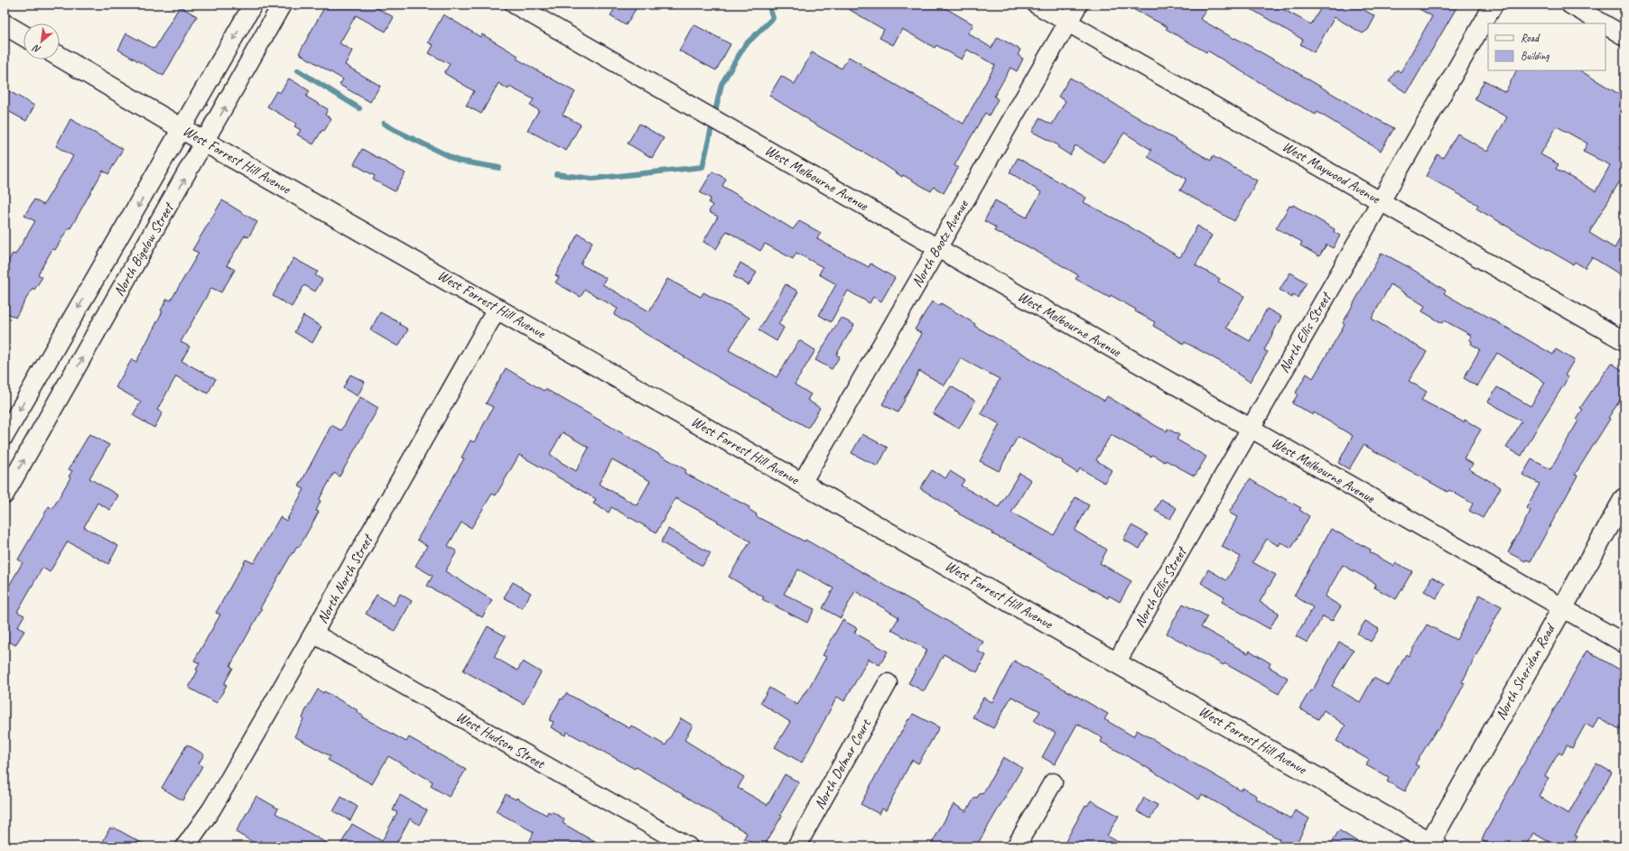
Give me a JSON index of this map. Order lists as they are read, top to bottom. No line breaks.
{"streets":{"main road":["West Forrest Hill Avenue","North Sheridan Road"],"street":["West Maywood Avenue","West Melbourne Avenue","North Bootz Avenue","North Bigelow Street","North Ellis Street","North North Street","West Hudson Street","North Delmar Court"]},"crossings":[["West Forrest Hill Avenue","North Bootz Avenue"],["West Forrest Hill Avenue","North Bigelow Street"],["West Forrest Hill Avenue","North Ellis Street"],["West Forrest Hill Avenue","North North Street"],["West Forrest Hill Avenue","North Sheridan Road"],["West Maywood Avenue","North Bootz Avenue"],["West Maywood Avenue","North Ellis Street"],["West Melbourne Avenue","North Bootz Avenue"],["West Melbourne Avenue","North Ellis Street"],["West Melbourne Avenue","North Sheridan Road"],["North North Street","West Hudson Street"]],"legend":["Road","Building"],"north":"bottom left"}
